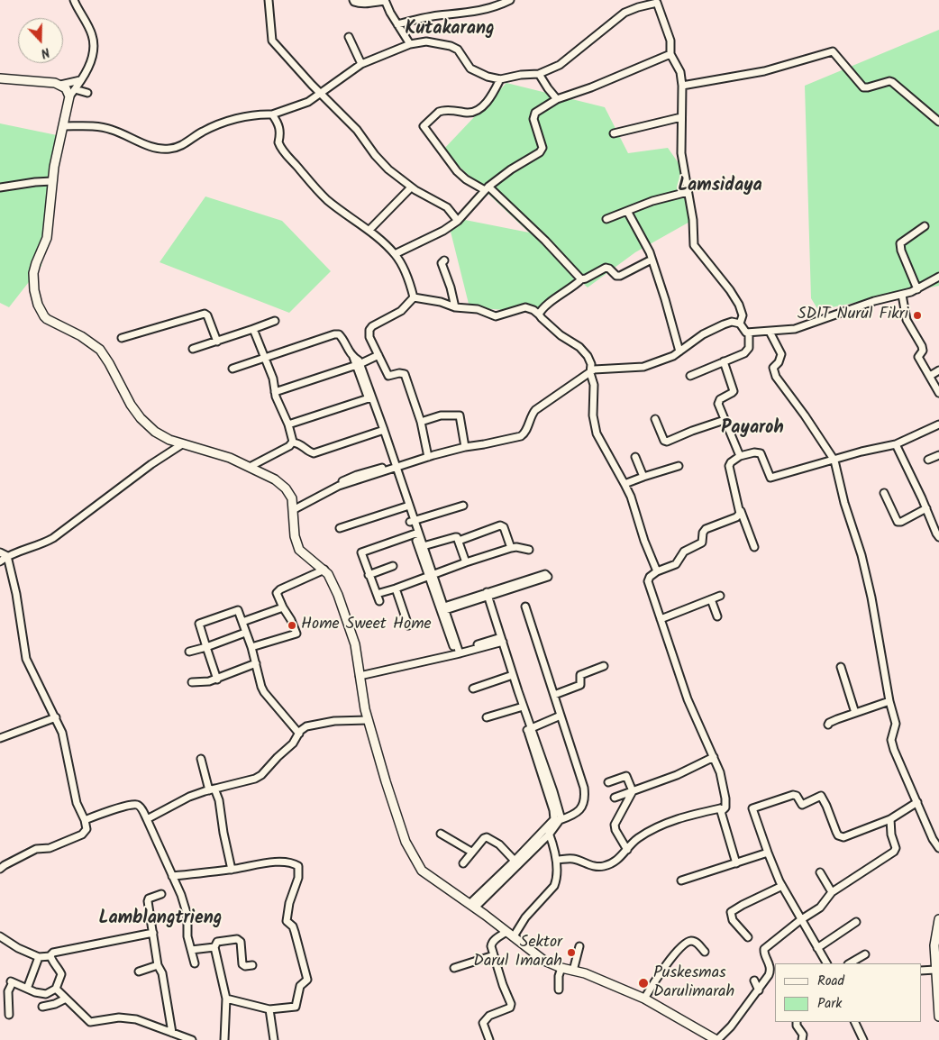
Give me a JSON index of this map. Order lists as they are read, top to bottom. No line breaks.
{"districts":["Kutakarang","Lamsidaya","Payaroh","Lamblangtrieng"],"places":["SDIT Nurul Fikri","Home Sweet Home","Sektor Darul Imarah","Puskesmas Darulimarah"],"legend":["Road","Park"],"north":"bottom"}
